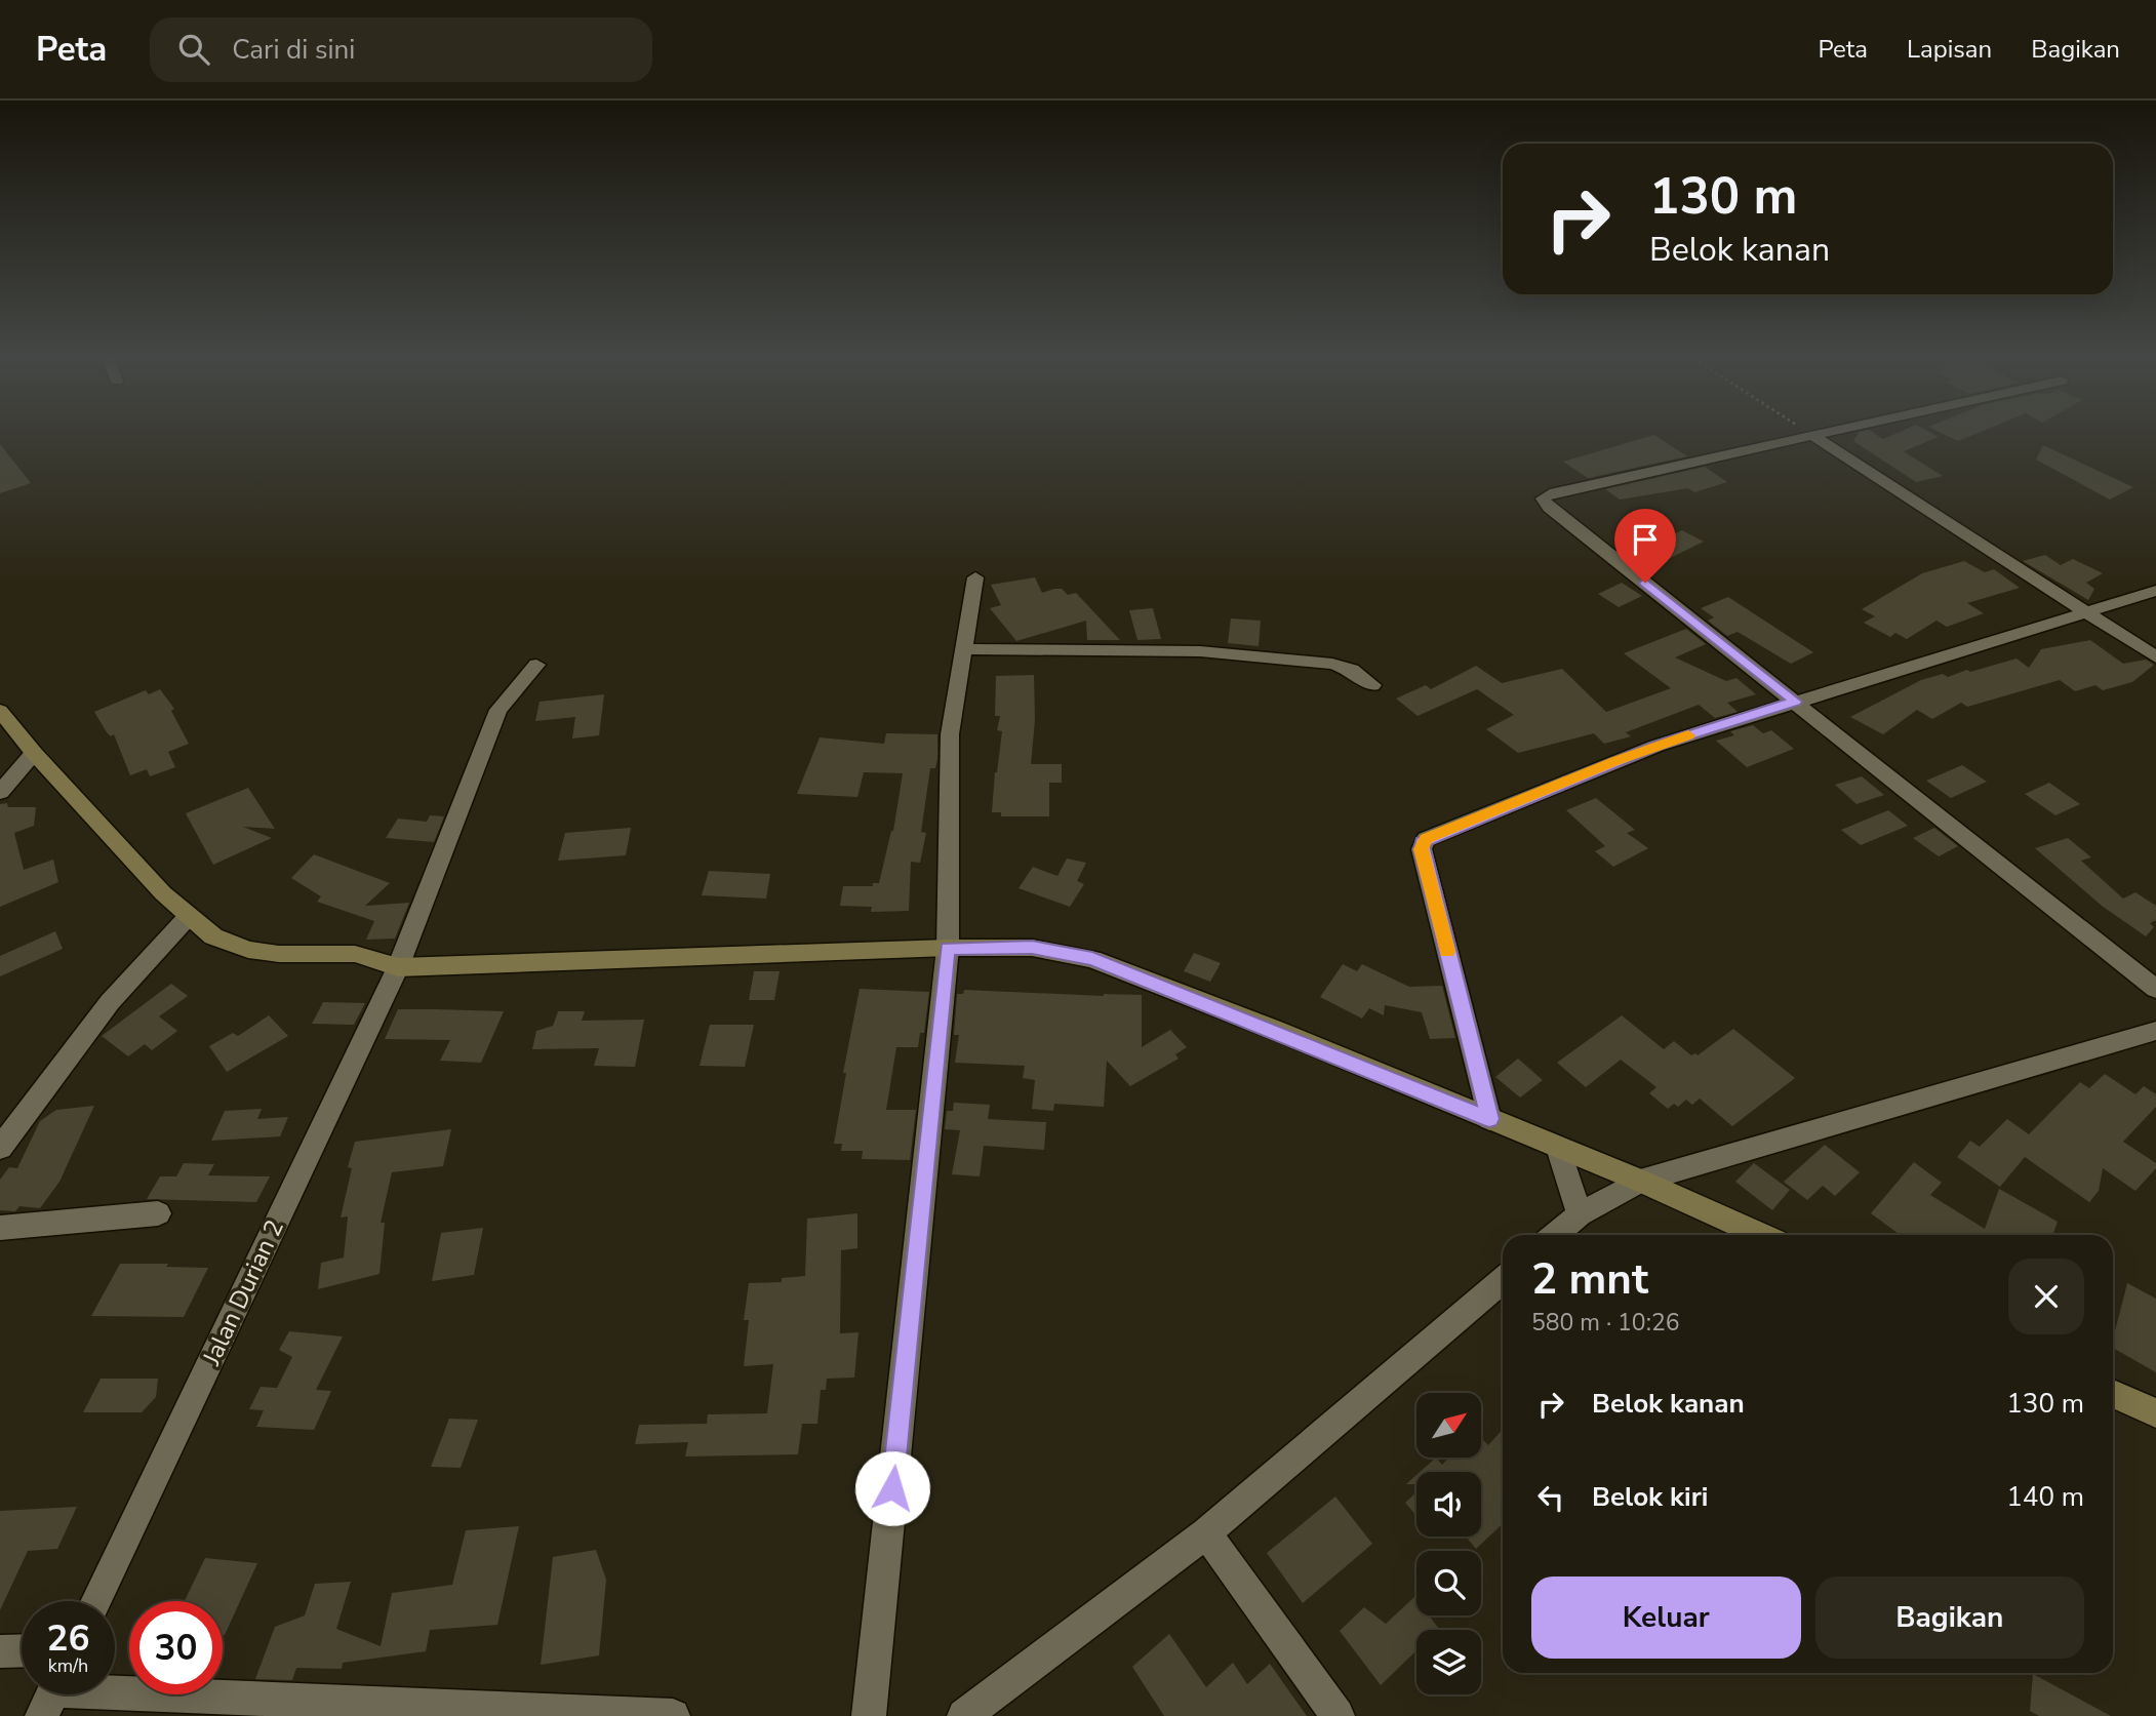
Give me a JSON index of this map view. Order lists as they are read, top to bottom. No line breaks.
{"streets":{"street":["Jalan Durian 2"]},"north":"top right","page":{"header":"Peta","search":"Cari di sini","nav":["Peta","Lapisan","Bagikan"],"turn":["130 m","Belok kanan"],"heading":["2 mnt","580 m · 10:26"],"list":[{"name":"Belok kanan","value":"130 m"},{"name":"Belok kiri","value":"140 m"}],"buttons":["Keluar","Bagikan"],"speed":"26 km/h","limit":"30"}}
